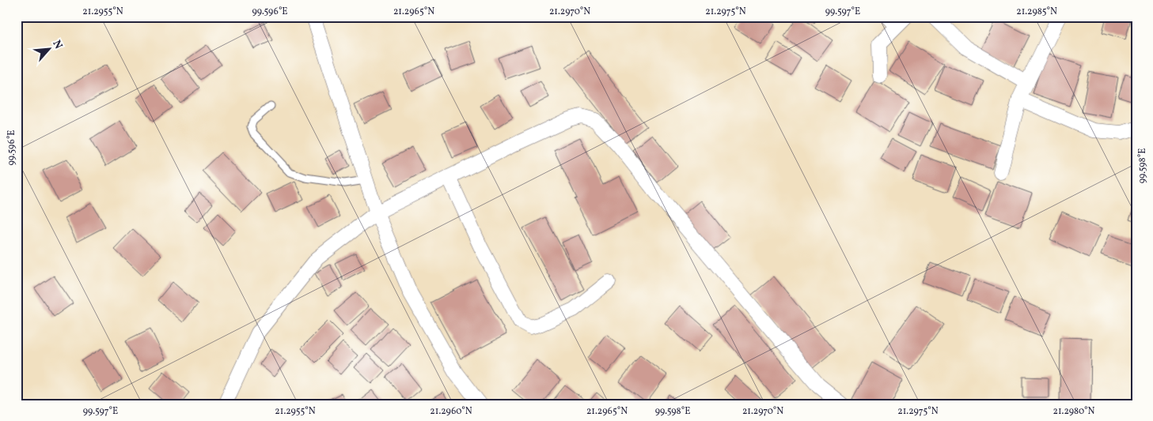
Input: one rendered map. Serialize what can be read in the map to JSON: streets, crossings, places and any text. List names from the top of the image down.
{
  "north": "top right",
  "coordinates": [
    "21.2955°N",
    "99.596°E",
    "21.2965°N",
    "21.2970°N",
    "21.2975°N",
    "99.597°E",
    "21.2985°N",
    "99.598°E",
    "21.2960°N",
    "21.2980°N"
  ]
}
